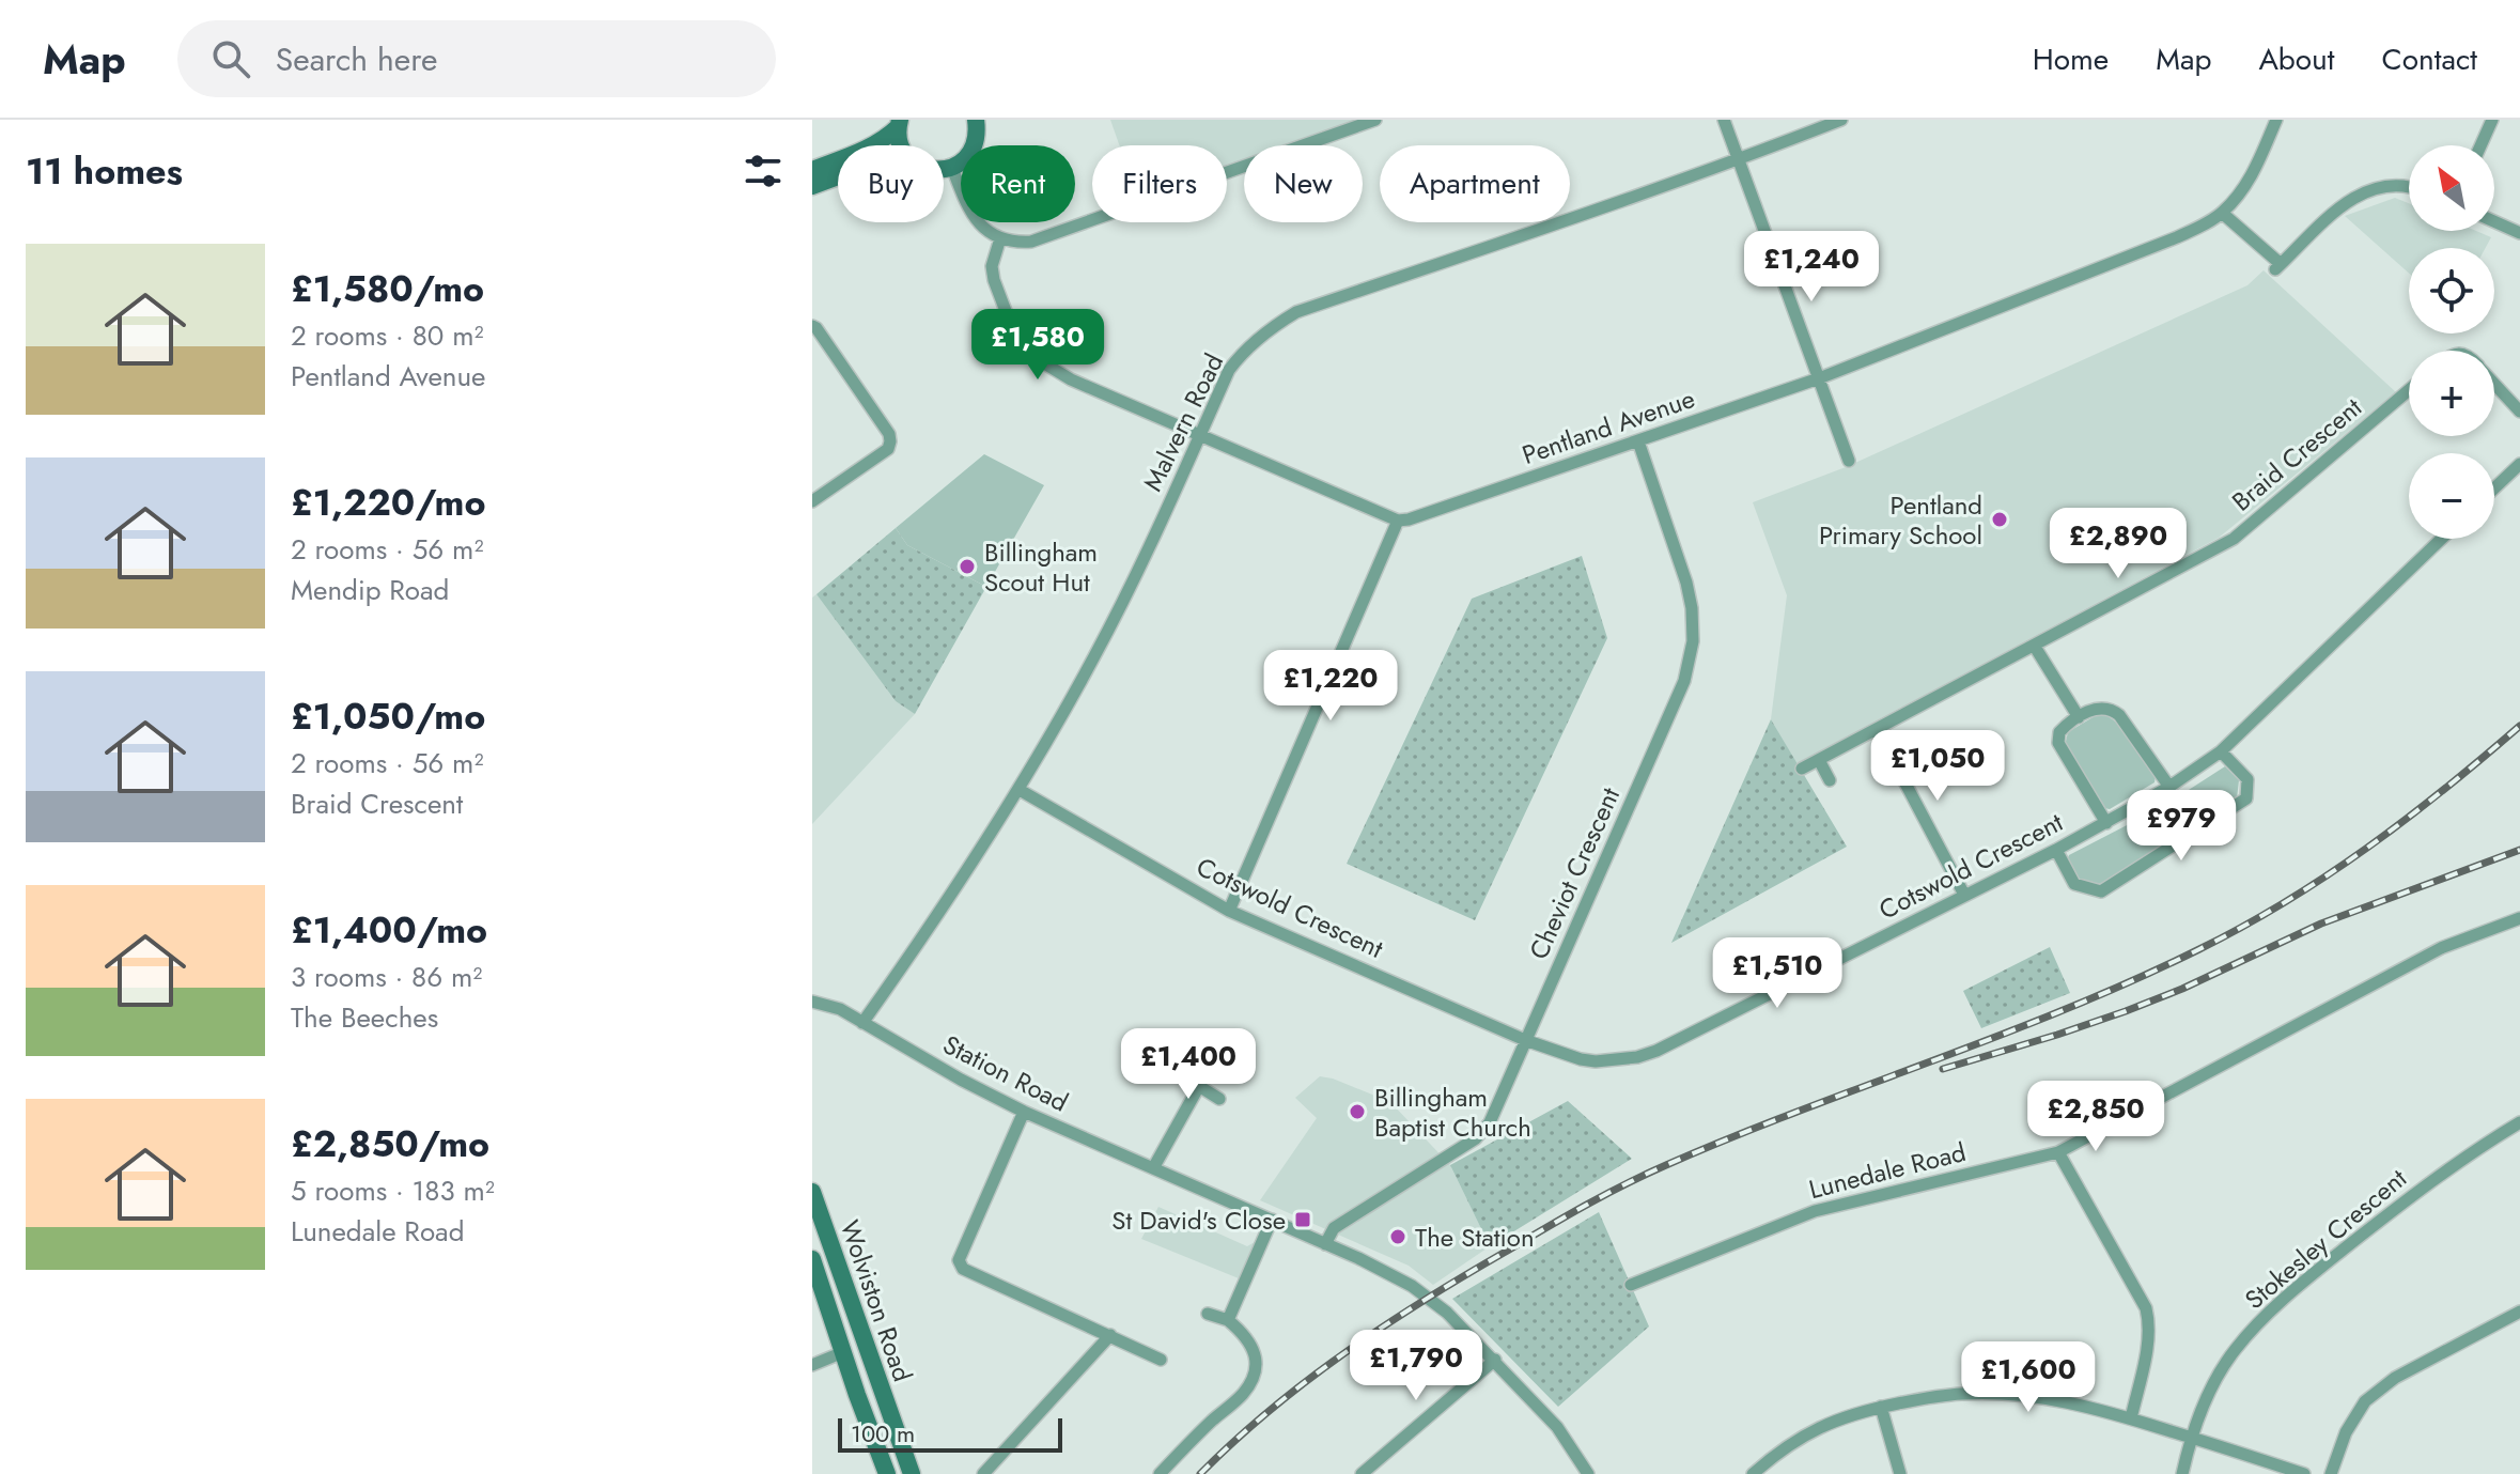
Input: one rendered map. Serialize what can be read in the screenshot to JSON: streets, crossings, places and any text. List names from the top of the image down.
{
  "streets": {
    "street": [
      "Malvern Road",
      "Pentland Avenue",
      "Braid Crescent",
      "Cotswold Crescent",
      "Cheviot Crescent",
      "Station Road",
      "Lunedale Road",
      "Stokesley Crescent",
      "Wolviston Road"
    ]
  },
  "crossings": [
    ["Malvern Road", "Cotswold Crescent"],
    ["Malvern Road", "Station Road"],
    ["Pentland Avenue", "Cheviot Crescent"],
    ["Cotswold Crescent", "Cheviot Crescent"],
    ["Cheviot Crescent", "Station Road"]
  ],
  "places": {
    "other": [
      "Pentland Primary School",
      "Billingham Scout Hut",
      "Billingham Baptist Church",
      "The Station"
    ],
    "transit": ["St David's Close"]
  },
  "scale_bar": "100 m",
  "north": "top left",
  "page": {
    "header": "Map",
    "search": "Search here",
    "nav": [
      "Home",
      "Map",
      "About",
      "Contact"
    ],
    "heading": "11 homes",
    "map_buttons": ["+", "−"],
    "chip": [
      "Buy",
      "Rent",
      "Filters",
      "New",
      "Apartment"
    ],
    "list": [
      {
        "name": "£1,580/mo",
        "note": "2 rooms · 80 m² · Pentland Avenue"
      },
      {
        "name": "£1,220/mo",
        "note": "2 rooms · 56 m² · Mendip Road"
      },
      {
        "name": "£1,050/mo",
        "note": "2 rooms · 56 m² · Braid Crescent"
      },
      {
        "name": "£1,400/mo",
        "note": "3 rooms · 86 m² · The Beeches"
      },
      {
        "name": "£2,850/mo",
        "note": "5 rooms · 183 m² · Lunedale Road"
      }
    ],
    "price": [
      "£1,240",
      "£1,580",
      "£2,890",
      "£1,220",
      "£1,050",
      "£979",
      "£1,510",
      "£1,400",
      "£2,850",
      "£1,790",
      "£1,600"
    ],
    "scale": "100 m"
  }
}
